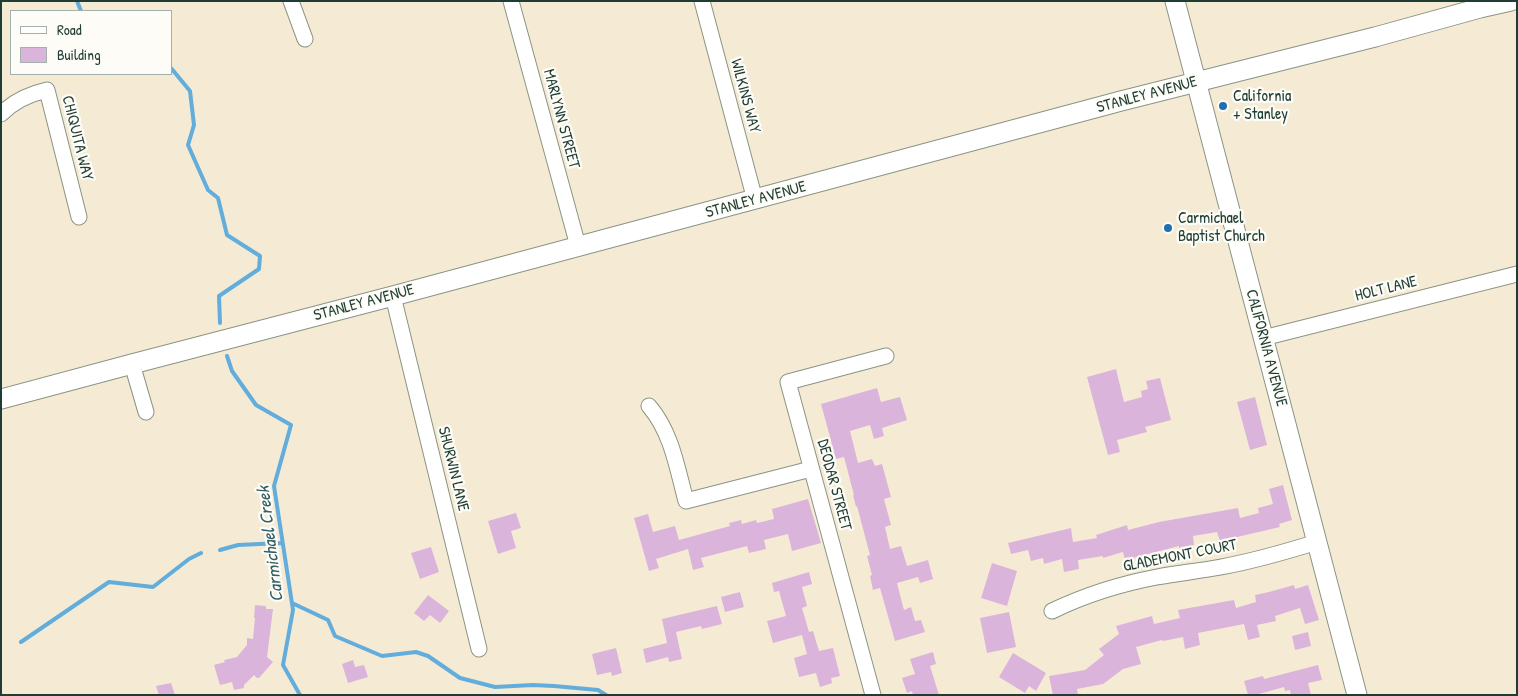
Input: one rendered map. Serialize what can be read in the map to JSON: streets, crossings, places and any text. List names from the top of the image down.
{
  "streets": {
    "street": [
      "STANLEY AVENUE",
      "WILKINS WAY",
      "MARLYNN STREET",
      "CHIQUITA WAY",
      "HOLT LANE",
      "CALIFORNIA AVENUE",
      "SHURWIN LANE",
      "DEODAR STREET",
      "GLADEMONT COURT"
    ]
  },
  "crossings": [
    ["STANLEY AVENUE", "WILKINS WAY"],
    ["STANLEY AVENUE", "MARLYNN STREET"],
    ["STANLEY AVENUE", "CALIFORNIA AVENUE"],
    ["STANLEY AVENUE", "SHURWIN LANE"],
    ["HOLT LANE", "CALIFORNIA AVENUE"],
    ["CALIFORNIA AVENUE", "GLADEMONT COURT"]
  ],
  "water": ["Carmichael Creek"],
  "places": ["California + Stanley", "Carmichael Baptist Church"],
  "legend": ["Road", "Building"]
}
